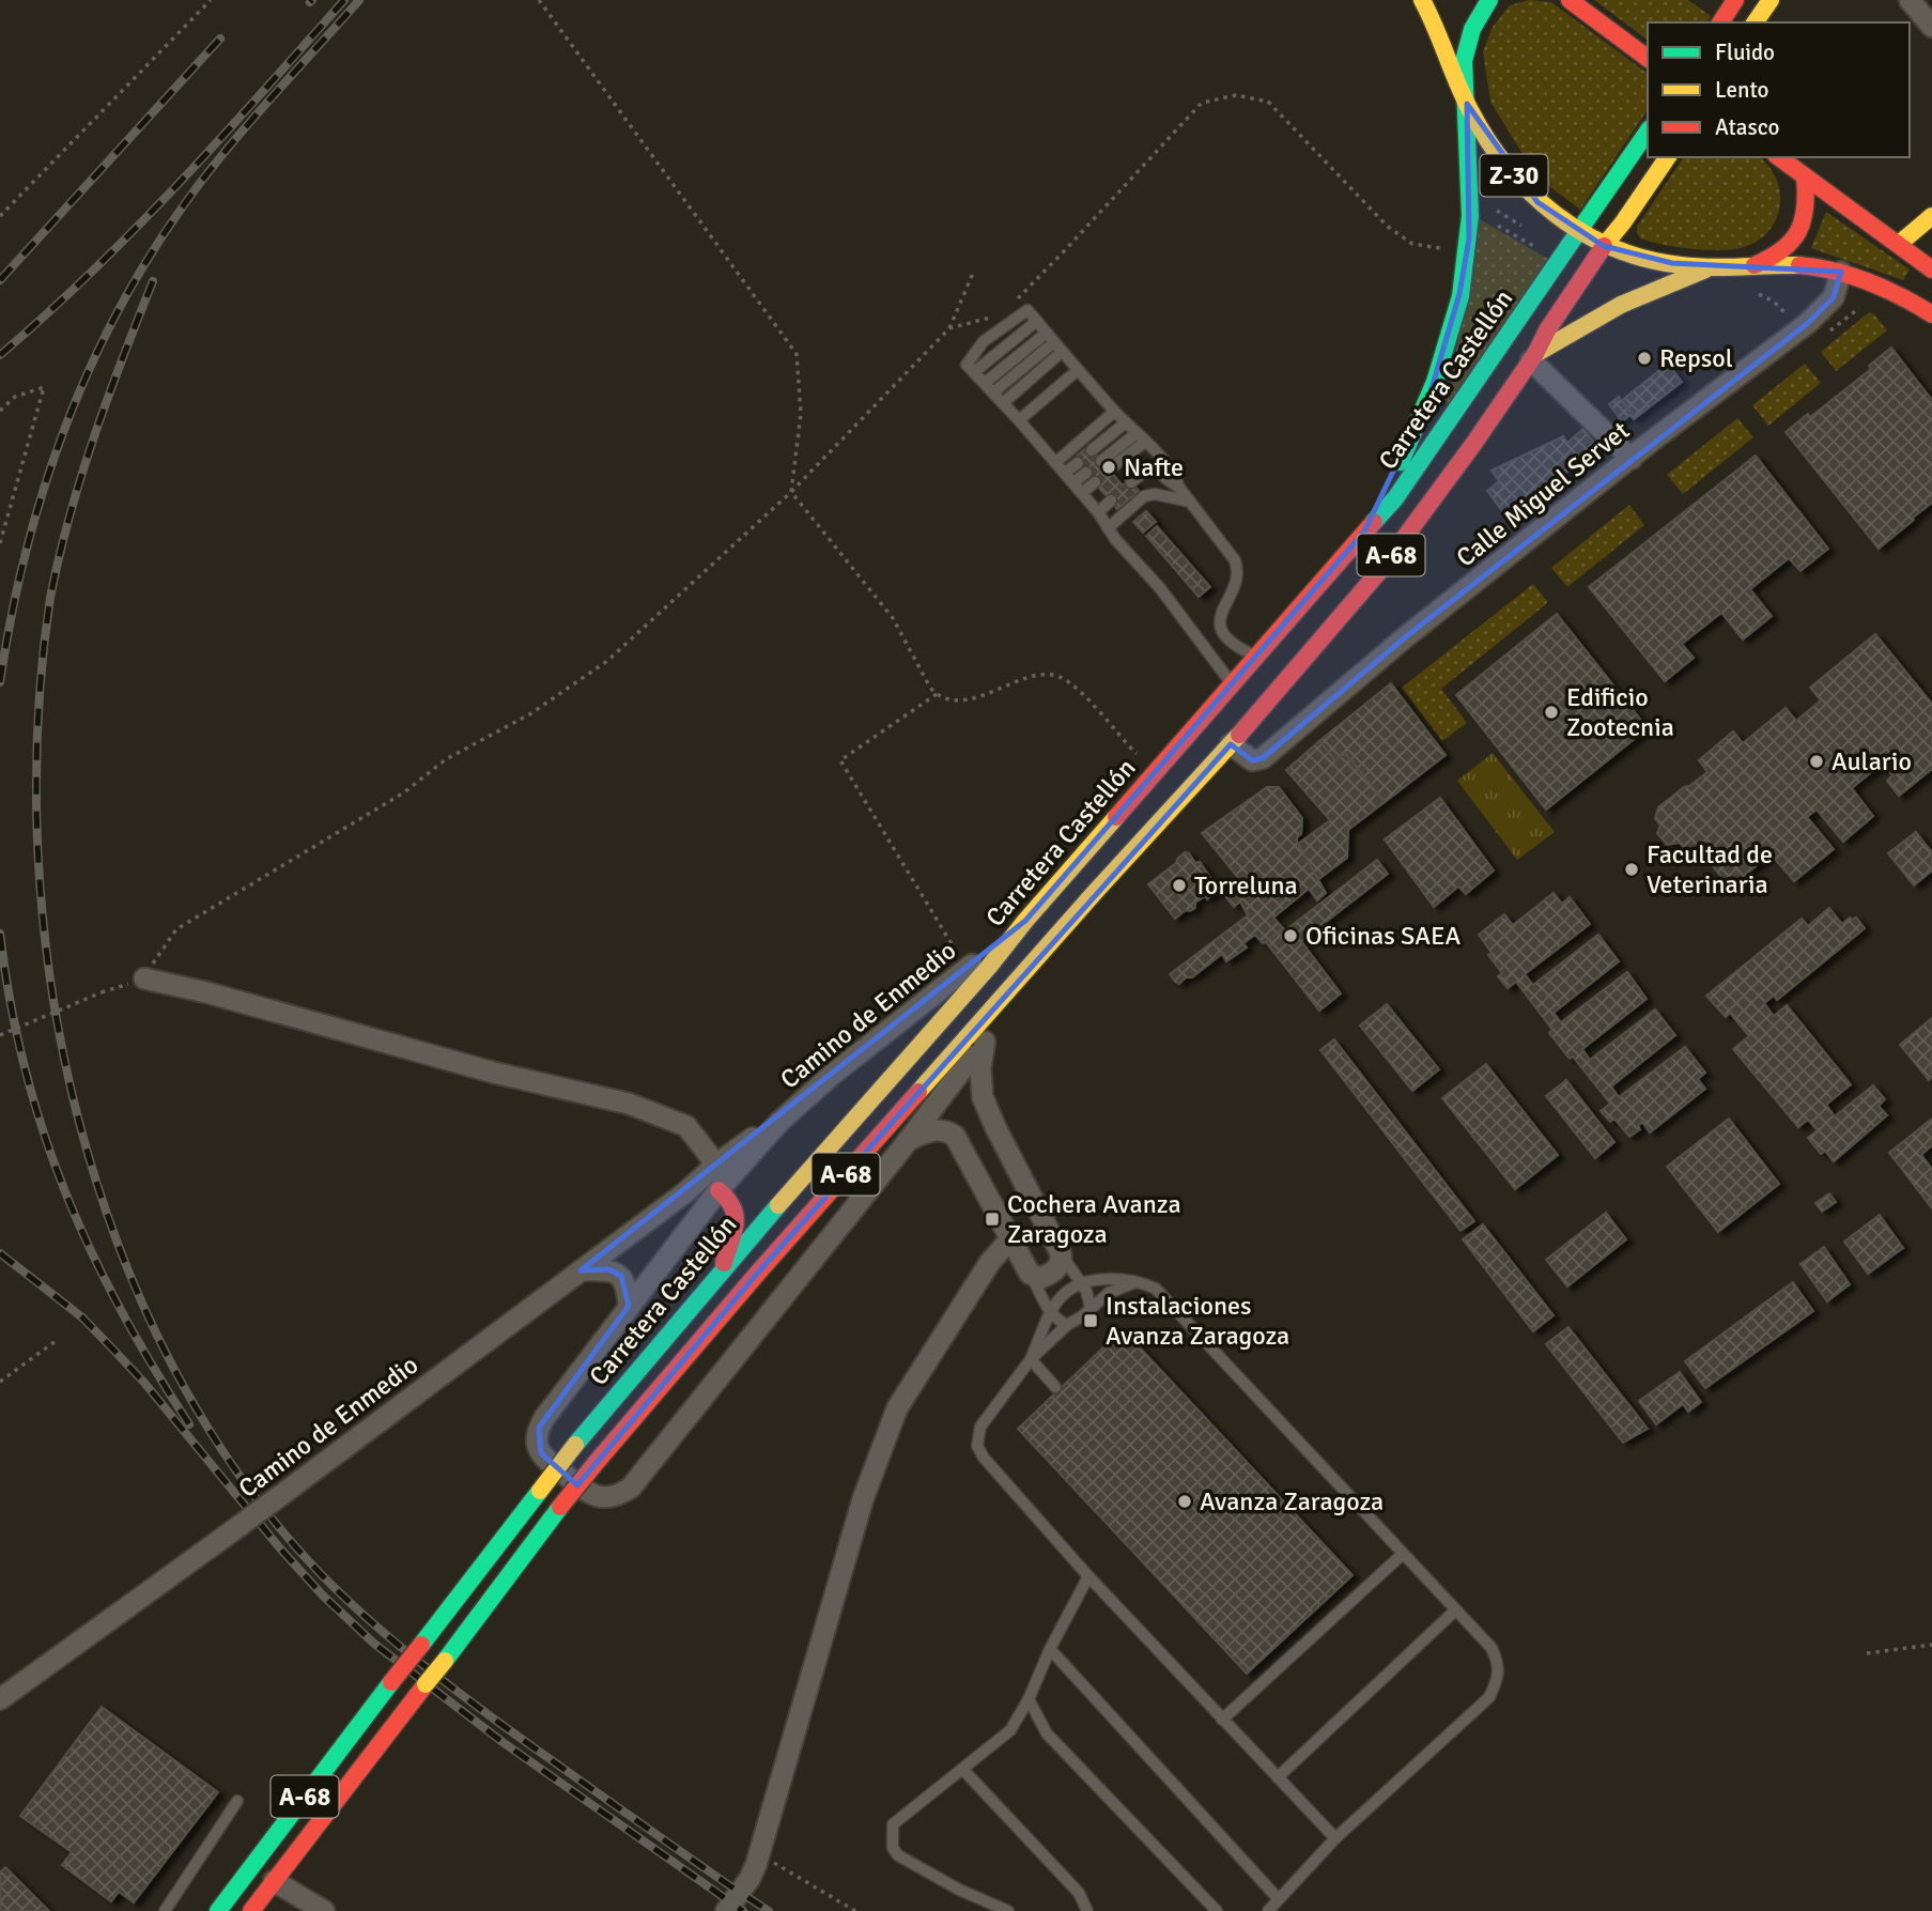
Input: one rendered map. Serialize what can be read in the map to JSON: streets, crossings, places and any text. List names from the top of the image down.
{
  "streets": {
    "main road": ["Z-30", "Carretera Castellón", "A-68"],
    "street": ["Calle Miguel Servet", "Camino de Enmedio"]
  },
  "crossings": [
    ["Z-30", "Carretera Castellón"],
    ["Z-30", "Calle Miguel Servet"],
    ["Carretera Castellón", "Calle Miguel Servet"],
    ["Carretera Castellón", "Camino de Enmedio"]
  ],
  "places": {
    "other": [
      "Repsol",
      "Nafte",
      "Edificio Zootecnia",
      "Aulario",
      "Facultad de Veterinaria",
      "Torreluna",
      "Oficinas SAEA",
      "Avanza Zaragoza"
    ],
    "transit": ["Cochera Avanza Zaragoza", "Instalaciones Avanza Zaragoza"]
  },
  "legend": ["Fluido", "Lento", "Atasco"]
}
